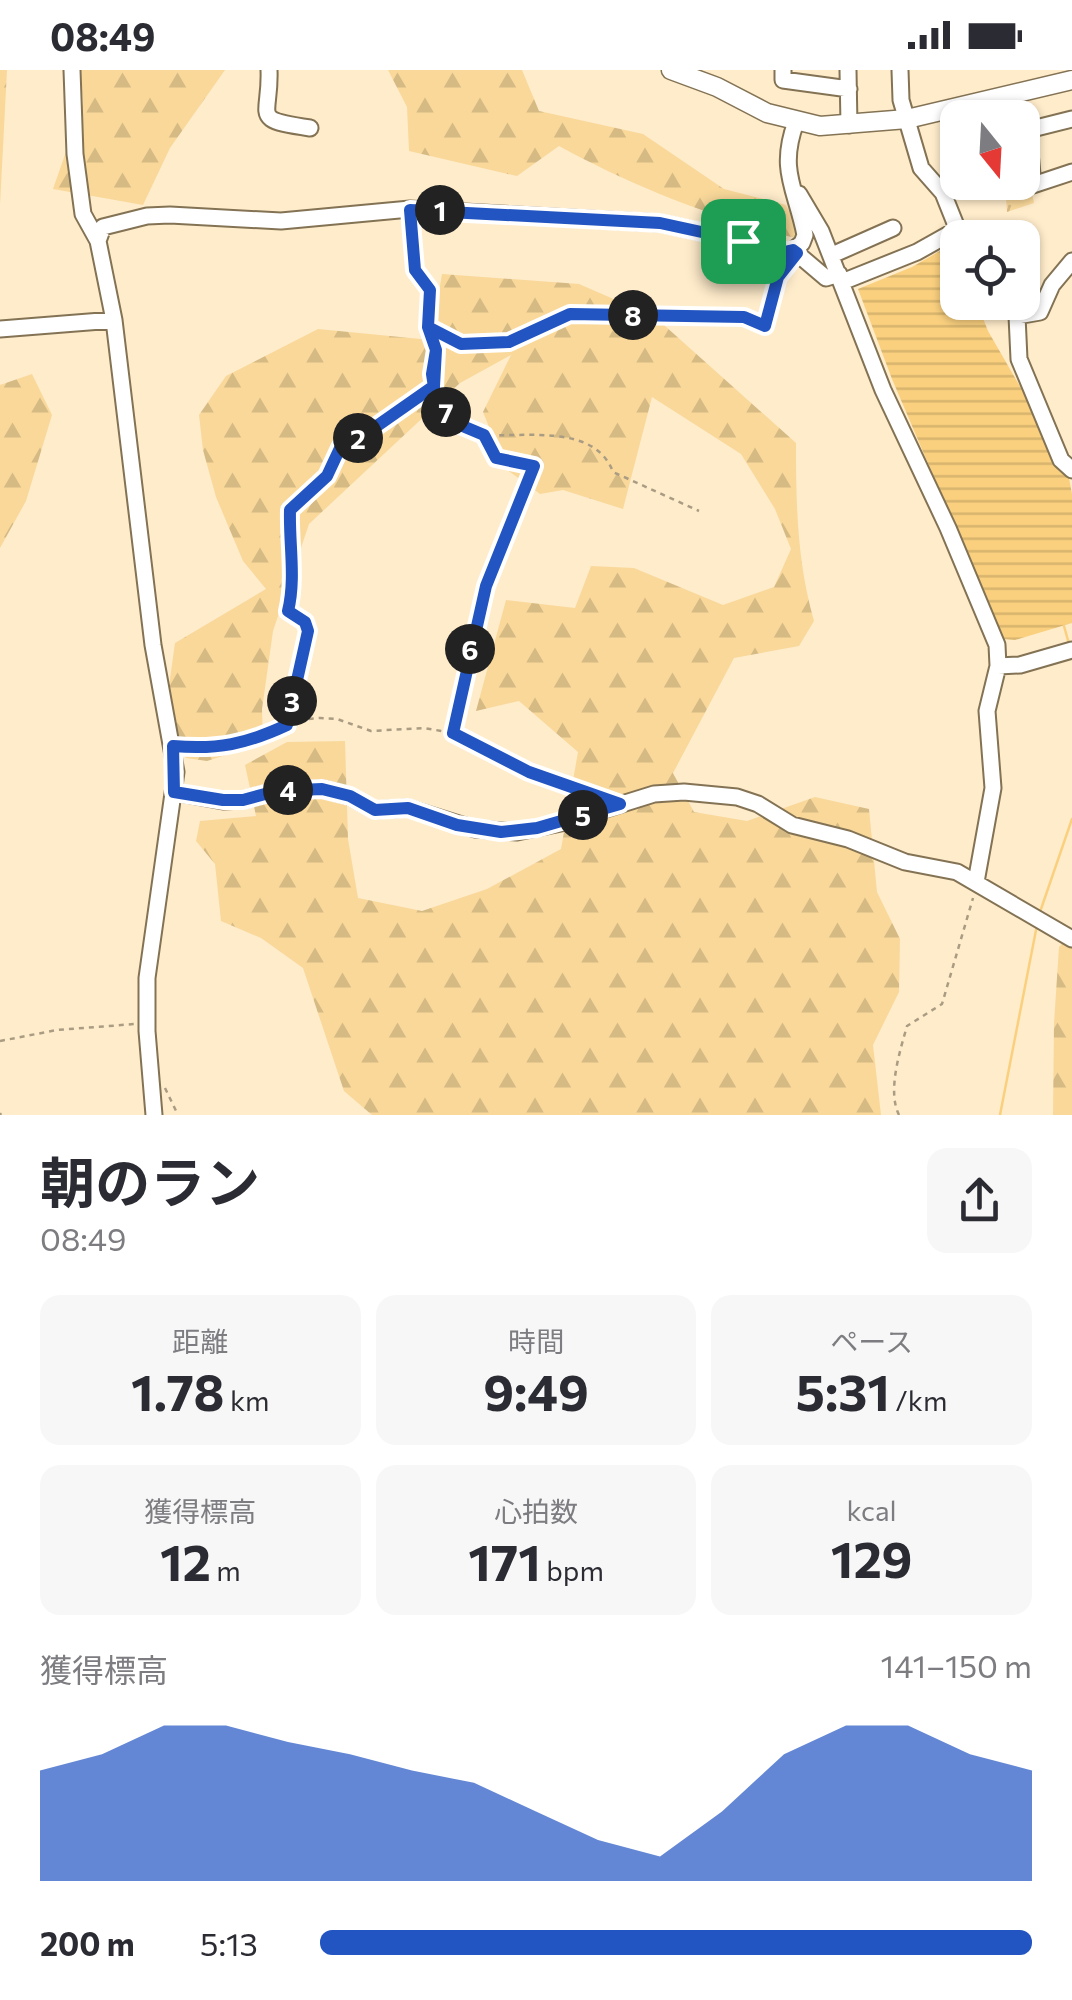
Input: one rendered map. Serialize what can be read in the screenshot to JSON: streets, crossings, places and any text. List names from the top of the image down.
{
  "north": "bottom",
  "page": {
    "status": "08:49",
    "pins": [
      "1",
      "8",
      "7",
      "2",
      "6",
      "3",
      "4",
      "5"
    ],
    "heading": ["朝のラン", "08:49"],
    "stats": [
      ["距離", "1.78 km"],
      ["時間", "9:49"],
      ["ペース", "5:31 /km"],
      ["獲得標高", "12 m"],
      ["心拍数", "171 bpm"],
      ["kcal", "129"]
    ],
    "chart": ["獲得標高", "141–150 m"],
    "list": [
      {
        "name": "200 m",
        "note": "5:13"
      }
    ]
  }
}
